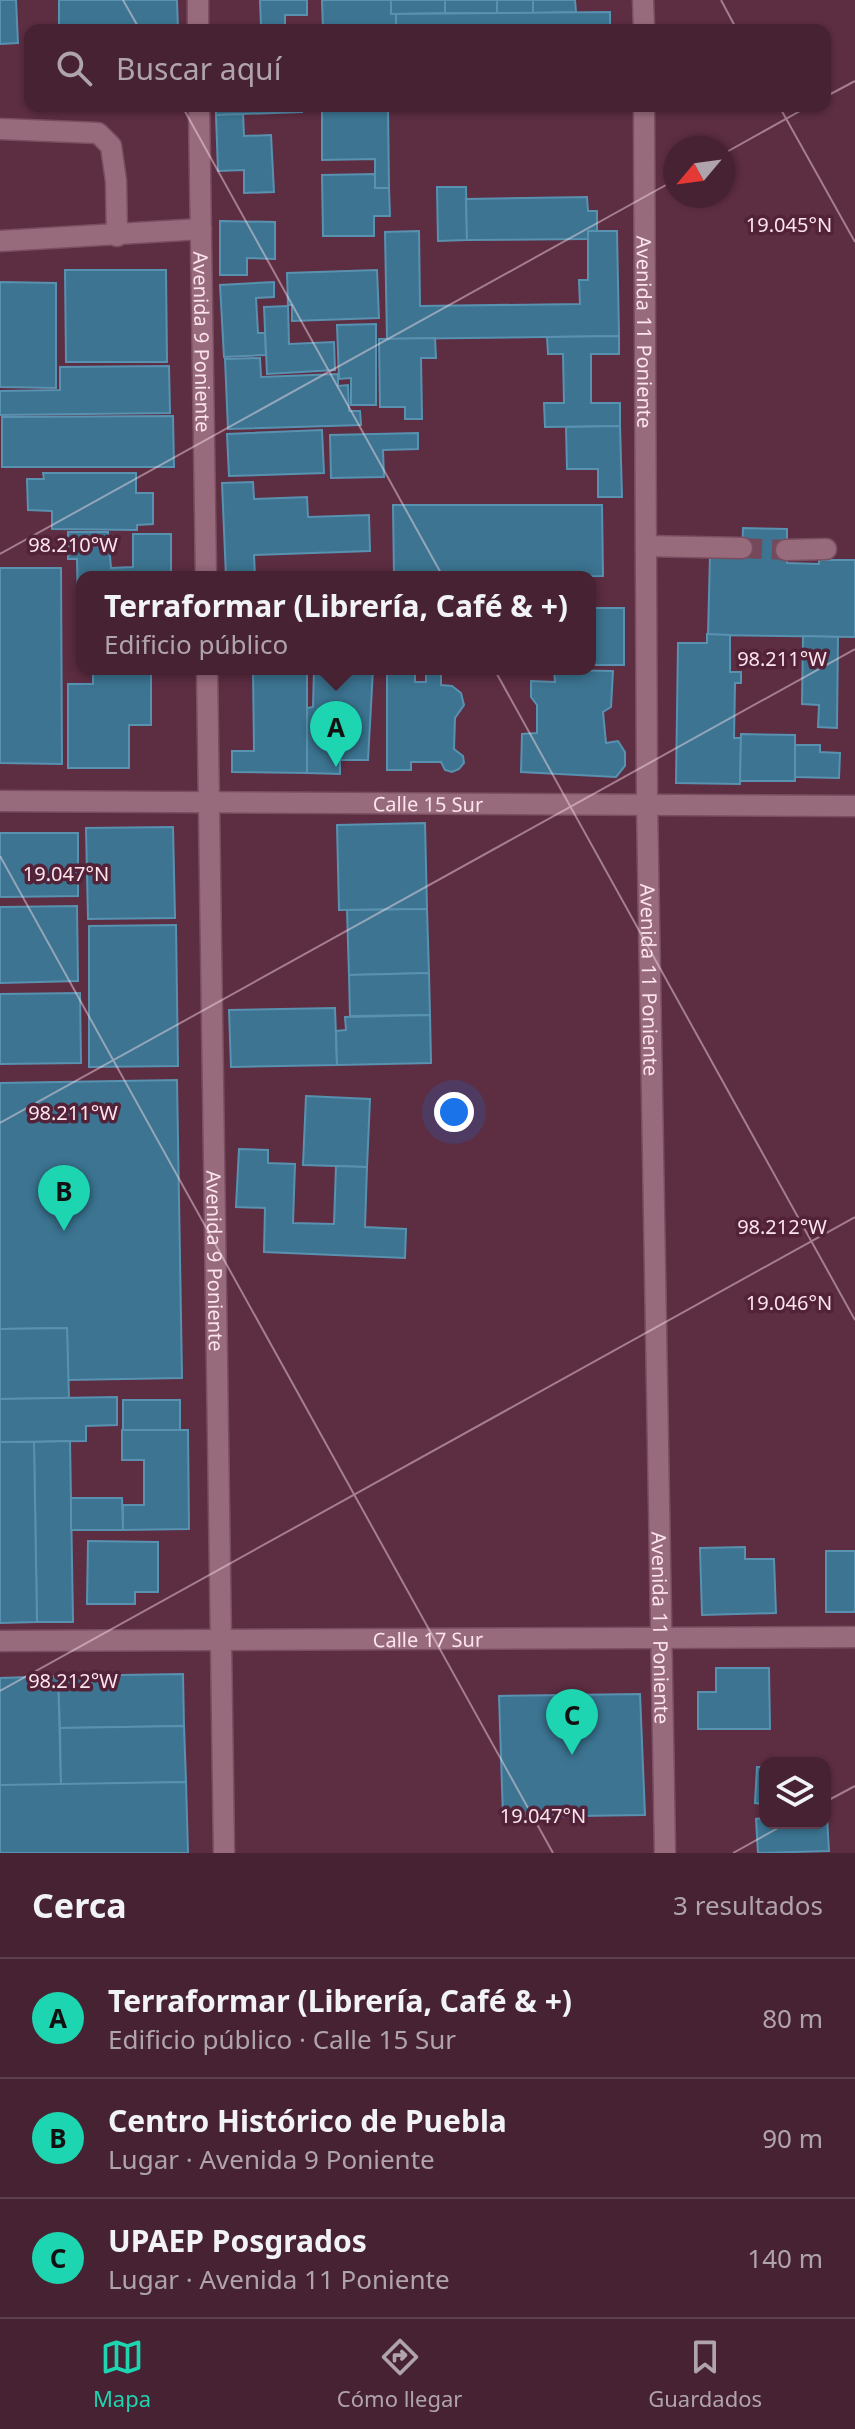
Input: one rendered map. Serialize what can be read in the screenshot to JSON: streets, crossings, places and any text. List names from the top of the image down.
{
  "streets": {
    "street": [
      "Avenida 11 Poniente",
      "Avenida 9 Poniente",
      "Calle 15 Sur",
      "Calle 17 Sur"
    ]
  },
  "crossings": [
    ["Avenida 11 Poniente", "Calle 15 Sur"],
    ["Avenida 11 Poniente", "Calle 17 Sur"],
    ["Avenida 9 Poniente", "Calle 15 Sur"],
    ["Avenida 9 Poniente", "Calle 17 Sur"]
  ],
  "north": "bottom left",
  "page": {
    "search": "Buscar aquí",
    "popup": ["Terraformar (Librería, Café & +)", "Edificio público"],
    "pins": ["A", "B", "C"],
    "heading": ["Cerca", "3 resultados"],
    "list": [
      {
        "mark": "A",
        "name": "Terraformar (Librería, Café & +)",
        "note": "Edificio público · Calle 15 Sur",
        "value": "80 m"
      },
      {
        "mark": "B",
        "name": "Centro Histórico de Puebla",
        "note": "Lugar · Avenida 9 Poniente",
        "value": "90 m"
      },
      {
        "mark": "C",
        "name": "UPAEP Posgrados",
        "note": "Lugar · Avenida 11 Poniente",
        "value": "140 m"
      }
    ],
    "nav": ["Mapa", "Cómo llegar", "Guardados"]
  },
  "coordinates": [
    "19.045°N",
    "98.210°W",
    "98.211°W",
    "19.047°N",
    "98.212°W",
    "19.046°N"
  ]
}
